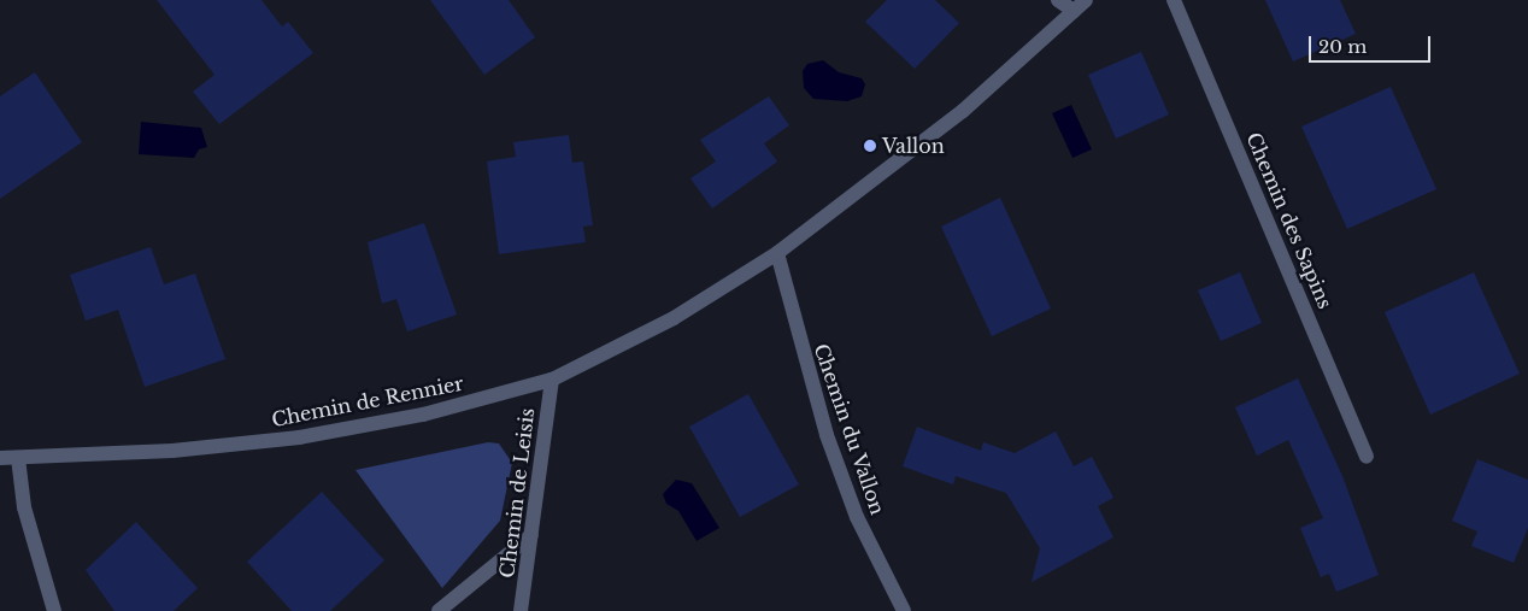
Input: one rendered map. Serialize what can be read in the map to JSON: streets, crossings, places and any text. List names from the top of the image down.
{
  "streets": {
    "street": [
      "Chemin des Sapins",
      "Chemin de Rennier",
      "Chemin du Vallon",
      "Chemin de Leisis"
    ]
  },
  "crossings": [
    ["Chemin de Rennier", "Chemin du Vallon"],
    ["Chemin de Rennier", "Chemin de Leisis"]
  ],
  "places": ["Vallon"],
  "scale_bar": "20 m"
}
